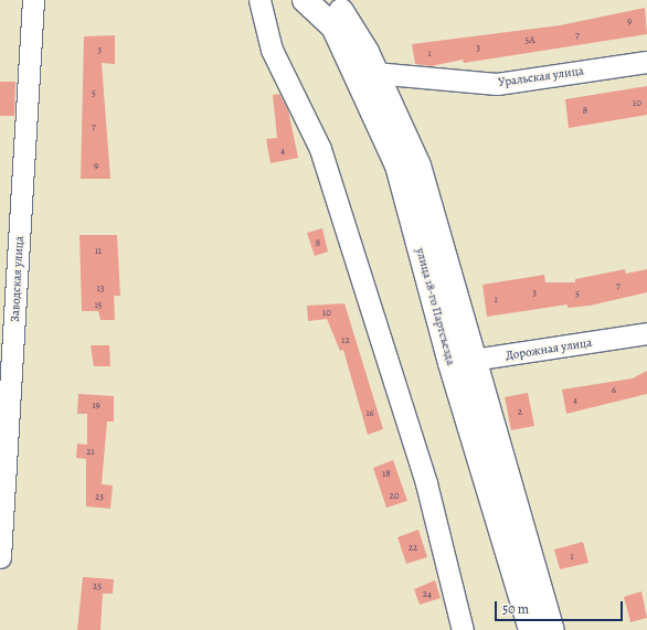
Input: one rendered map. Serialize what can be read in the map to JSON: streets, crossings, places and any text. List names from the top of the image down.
{
  "streets": {
    "main road": ["улица 18-го Партсъезда"],
    "street": ["Уральская улица", "Заводская улица", "Дорожная улица"]
  },
  "crossings": [
    ["Уральская улица", "улица 18-го Партсъезда"],
    ["улица 18-го Партсъезда", "Дорожная улица"]
  ],
  "house_numbers": [
    "9",
    "7",
    "5А",
    "3",
    "3",
    "1",
    "5",
    "10",
    "8",
    "7",
    "4",
    "9",
    "8",
    "11",
    "7",
    "13",
    "3",
    "5",
    "1",
    "15",
    "10",
    "12",
    "6",
    "4",
    "19",
    "2",
    "16",
    "21",
    "18",
    "20",
    "23",
    "22",
    "1",
    "25",
    "24"
  ],
  "scale_bar": "50 m"
}
